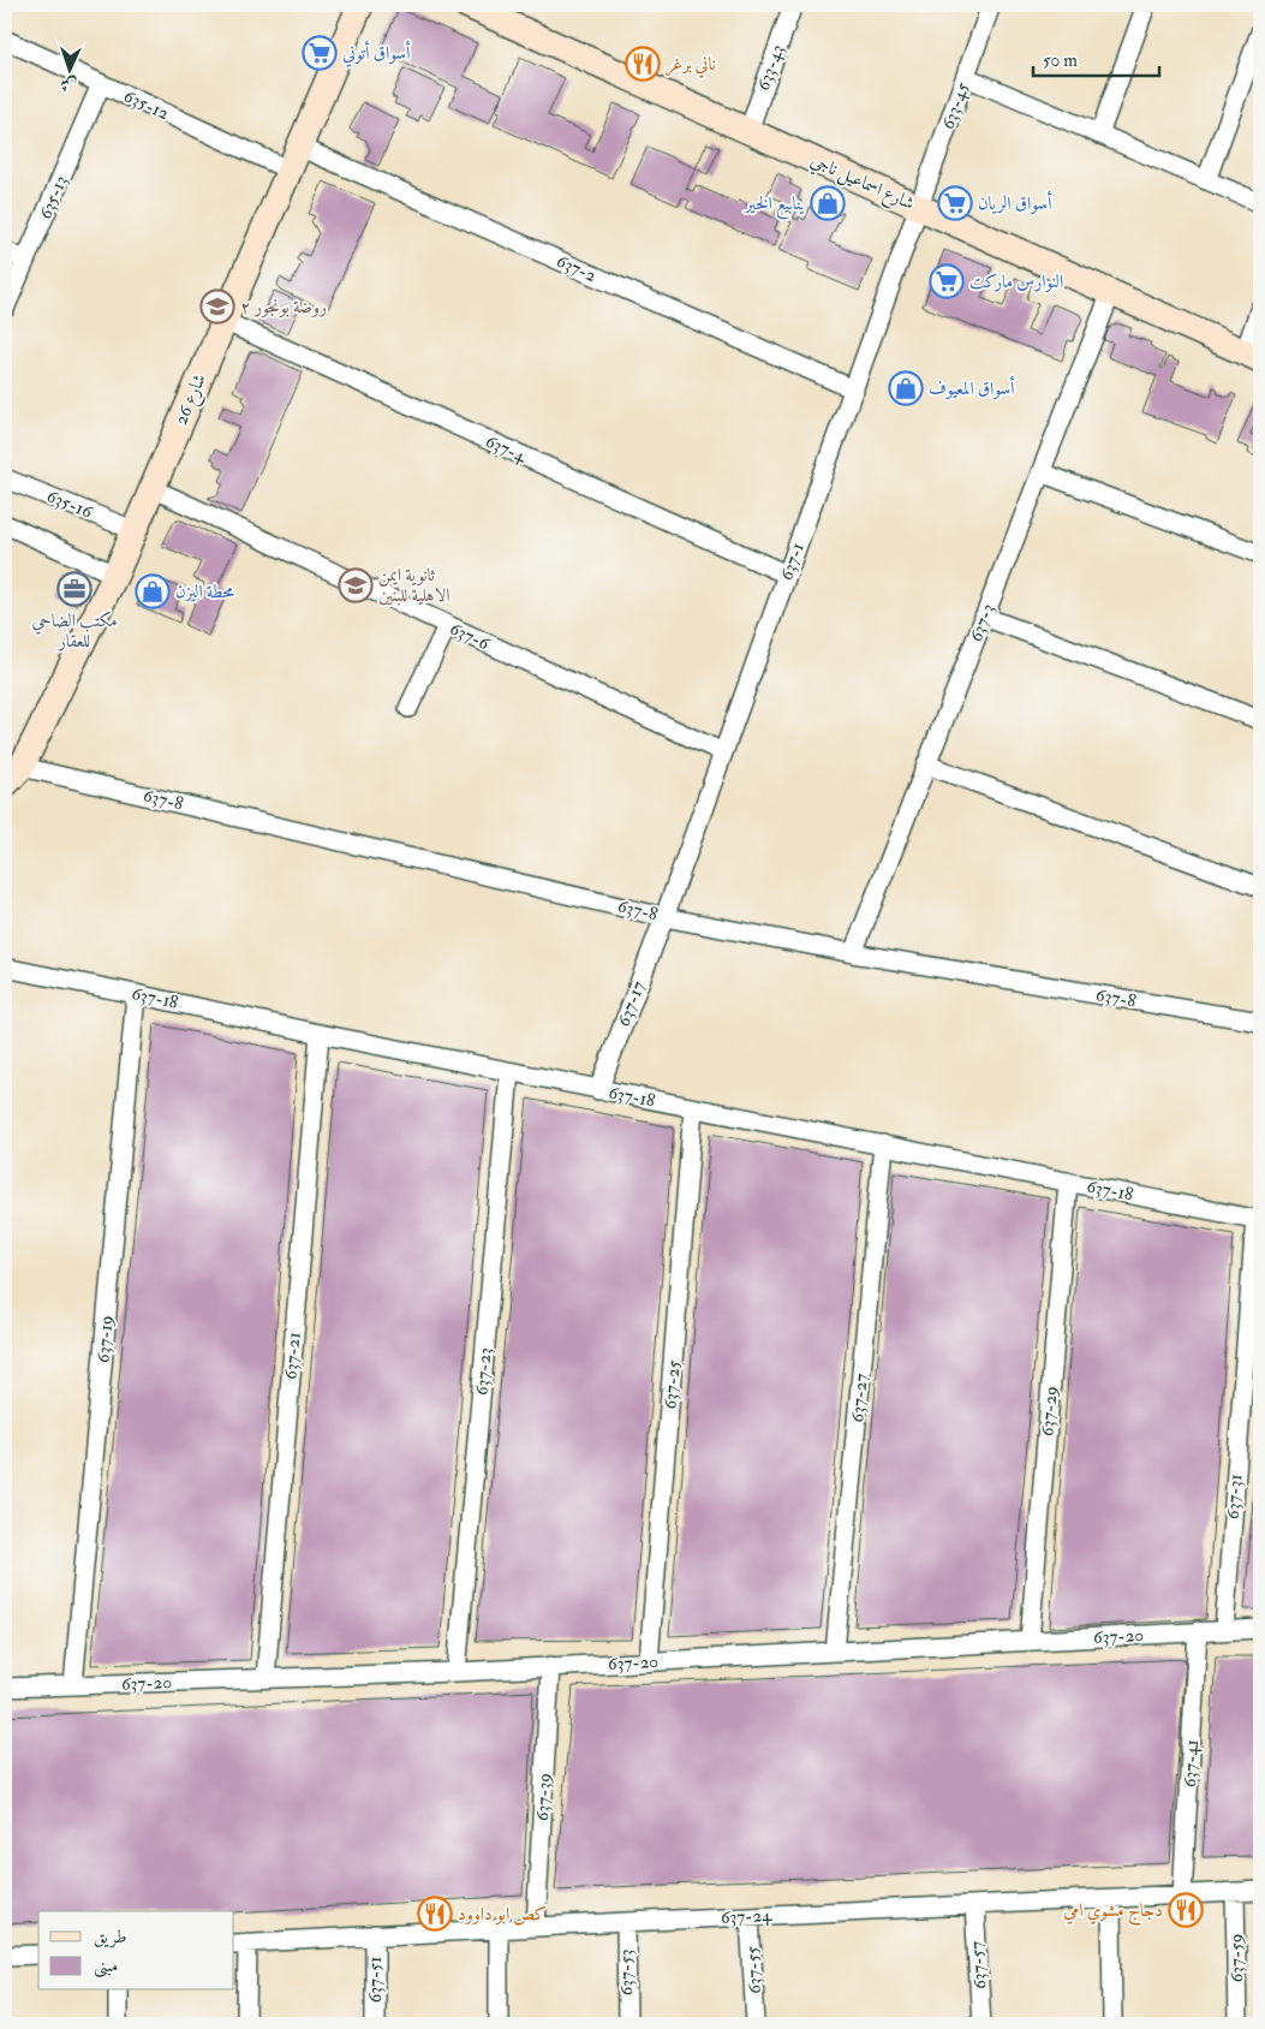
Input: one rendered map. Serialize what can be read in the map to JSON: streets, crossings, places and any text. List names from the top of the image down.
{
  "streets": {
    "street": [
      "633-43",
      "635-12",
      "633-45",
      "شارع اسماعيل ناجي",
      "635-13",
      "637-2",
      "شارع 26",
      "637-4",
      "635-16",
      "637-1",
      "637-3",
      "637-6",
      "637-8",
      "637-18",
      "637-17",
      "637-19",
      "637-21",
      "637-23",
      "637-25",
      "637-27",
      "637-29",
      "637-31",
      "637-20",
      "637-41",
      "637-39",
      "637-24",
      "637-59",
      "637-57",
      "637-55",
      "637-53",
      "637-51"
    ]
  },
  "crossings": [
    ["633-43", "شارع اسماعيل ناجي"],
    ["635-12", "635-13"],
    ["635-12", "شارع 26"],
    ["633-45", "شارع اسماعيل ناجي"],
    ["633-45", "637-1"],
    ["شارع اسماعيل ناجي", "637-1"],
    ["شارع اسماعيل ناجي", "637-3"],
    ["637-2", "شارع 26"],
    ["637-2", "637-1"],
    ["شارع 26", "637-4"],
    ["شارع 26", "635-16"],
    ["شارع 26", "637-6"],
    ["شارع 26", "637-8"],
    ["637-4", "637-1"],
    ["637-1", "637-6"],
    ["637-1", "637-8"],
    ["637-1", "637-17"],
    ["637-3", "637-8"],
    ["637-8", "637-17"],
    ["637-18", "637-17"],
    ["637-18", "637-19"],
    ["637-18", "637-21"],
    ["637-18", "637-23"],
    ["637-18", "637-25"],
    ["637-18", "637-27"],
    ["637-18", "637-29"],
    ["637-18", "637-31"],
    ["637-19", "637-20"],
    ["637-21", "637-20"],
    ["637-23", "637-20"],
    ["637-25", "637-20"],
    ["637-27", "637-20"],
    ["637-29", "637-20"],
    ["637-31", "637-20"],
    ["637-20", "637-41"],
    ["637-20", "637-39"],
    ["637-41", "637-24"],
    ["637-39", "637-24"],
    ["637-24", "637-59"],
    ["637-24", "637-57"],
    ["637-24", "637-55"],
    ["637-24", "637-53"],
    ["637-24", "637-51"]
  ],
  "places": {
    "supermarket": ["أسواق أتوني", "أسواق الريان", "النوارس ماركت"],
    "restaurant": ["ناني برغر", "دجاج مشوي امي", "كص ابو داوود"],
    "shop": ["ينابيع الخير", "أسواق المعيوف", "محطة اليزن"],
    "school or university": ["روضة بونجور ٢", "ثانوية ايمن الاهلية للبنين"],
    "office": ["مكتب الضاحي للعقار"]
  },
  "legend": ["طريق", "مبنى"],
  "scale_bar": "50 m",
  "north": "bottom"
}
